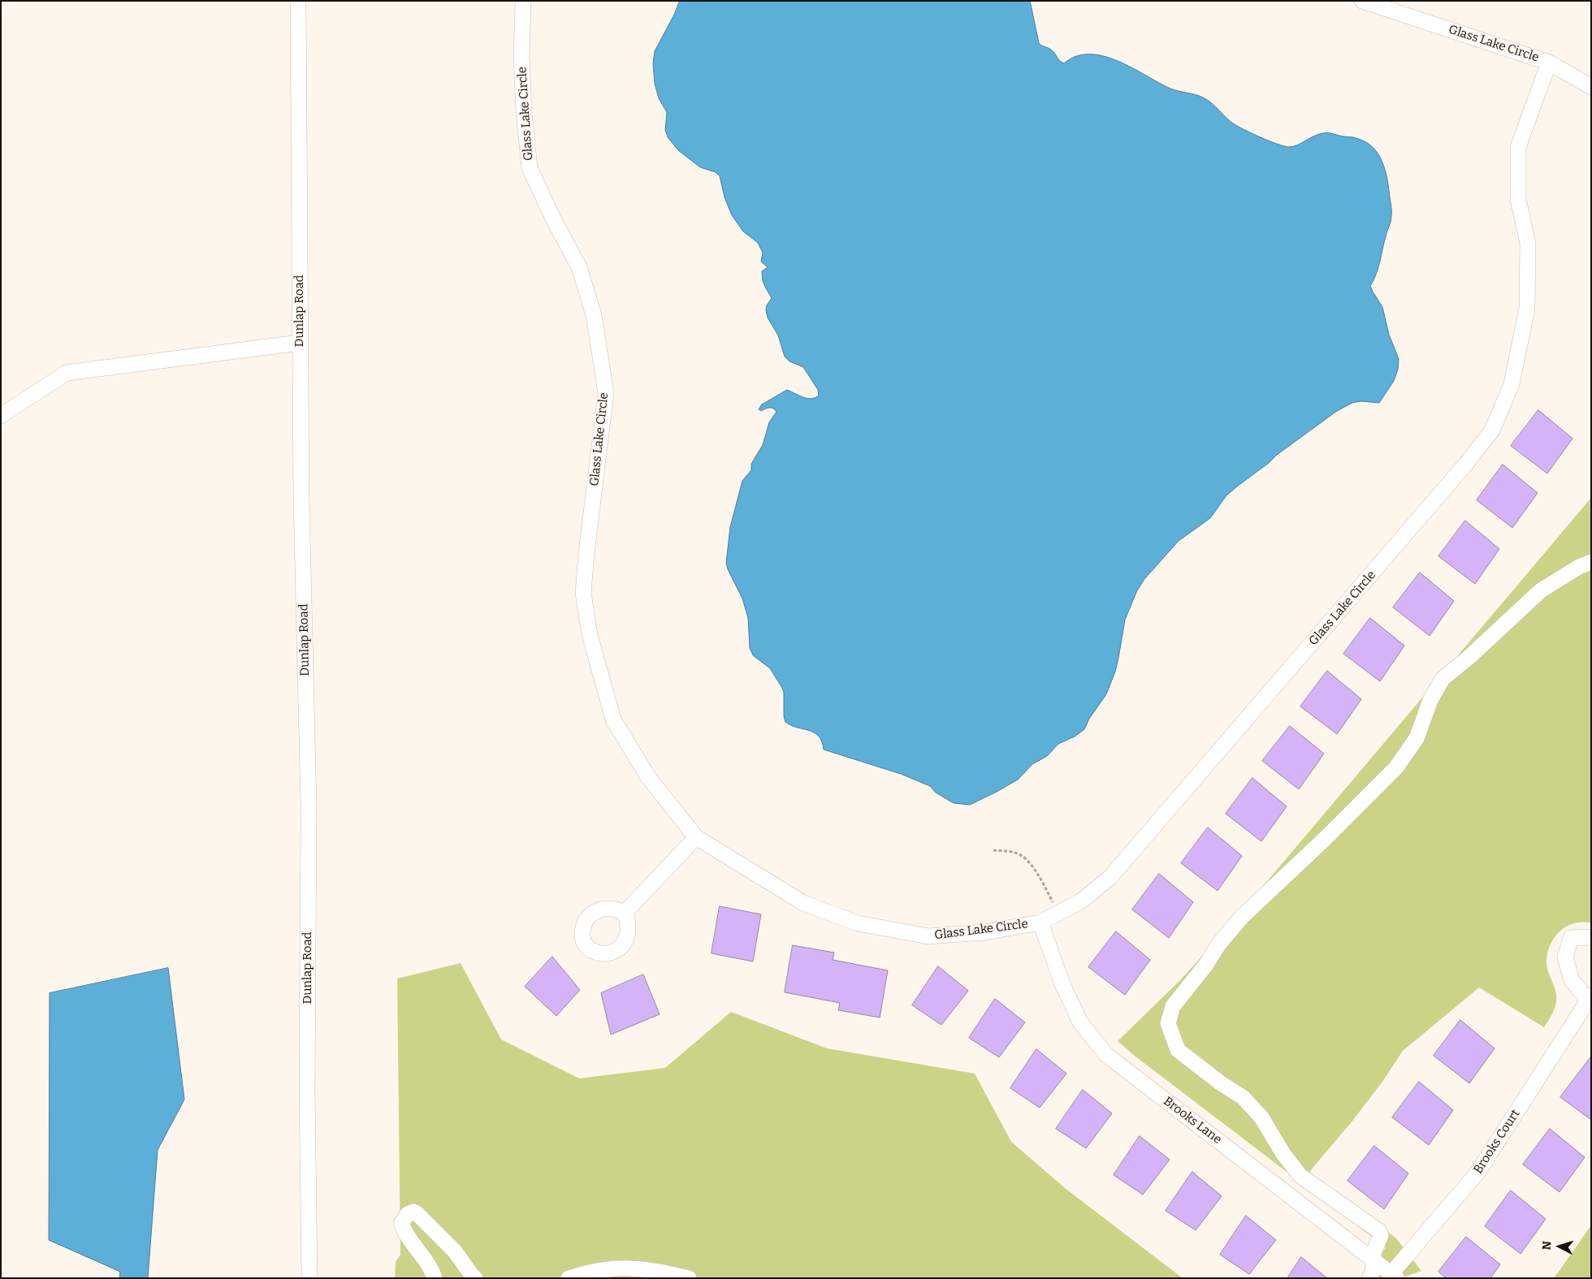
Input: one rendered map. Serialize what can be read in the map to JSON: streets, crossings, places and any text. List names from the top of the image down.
{
  "streets": {
    "street": [
      "Glass Lake Circle",
      "Dunlap Road",
      "Brooks Lane",
      "Brooks Court"
    ]
  },
  "crossings": [
    ["Glass Lake Circle", "Brooks Lane"],
    ["Brooks Lane", "Brooks Court"]
  ],
  "north": "left"
}
